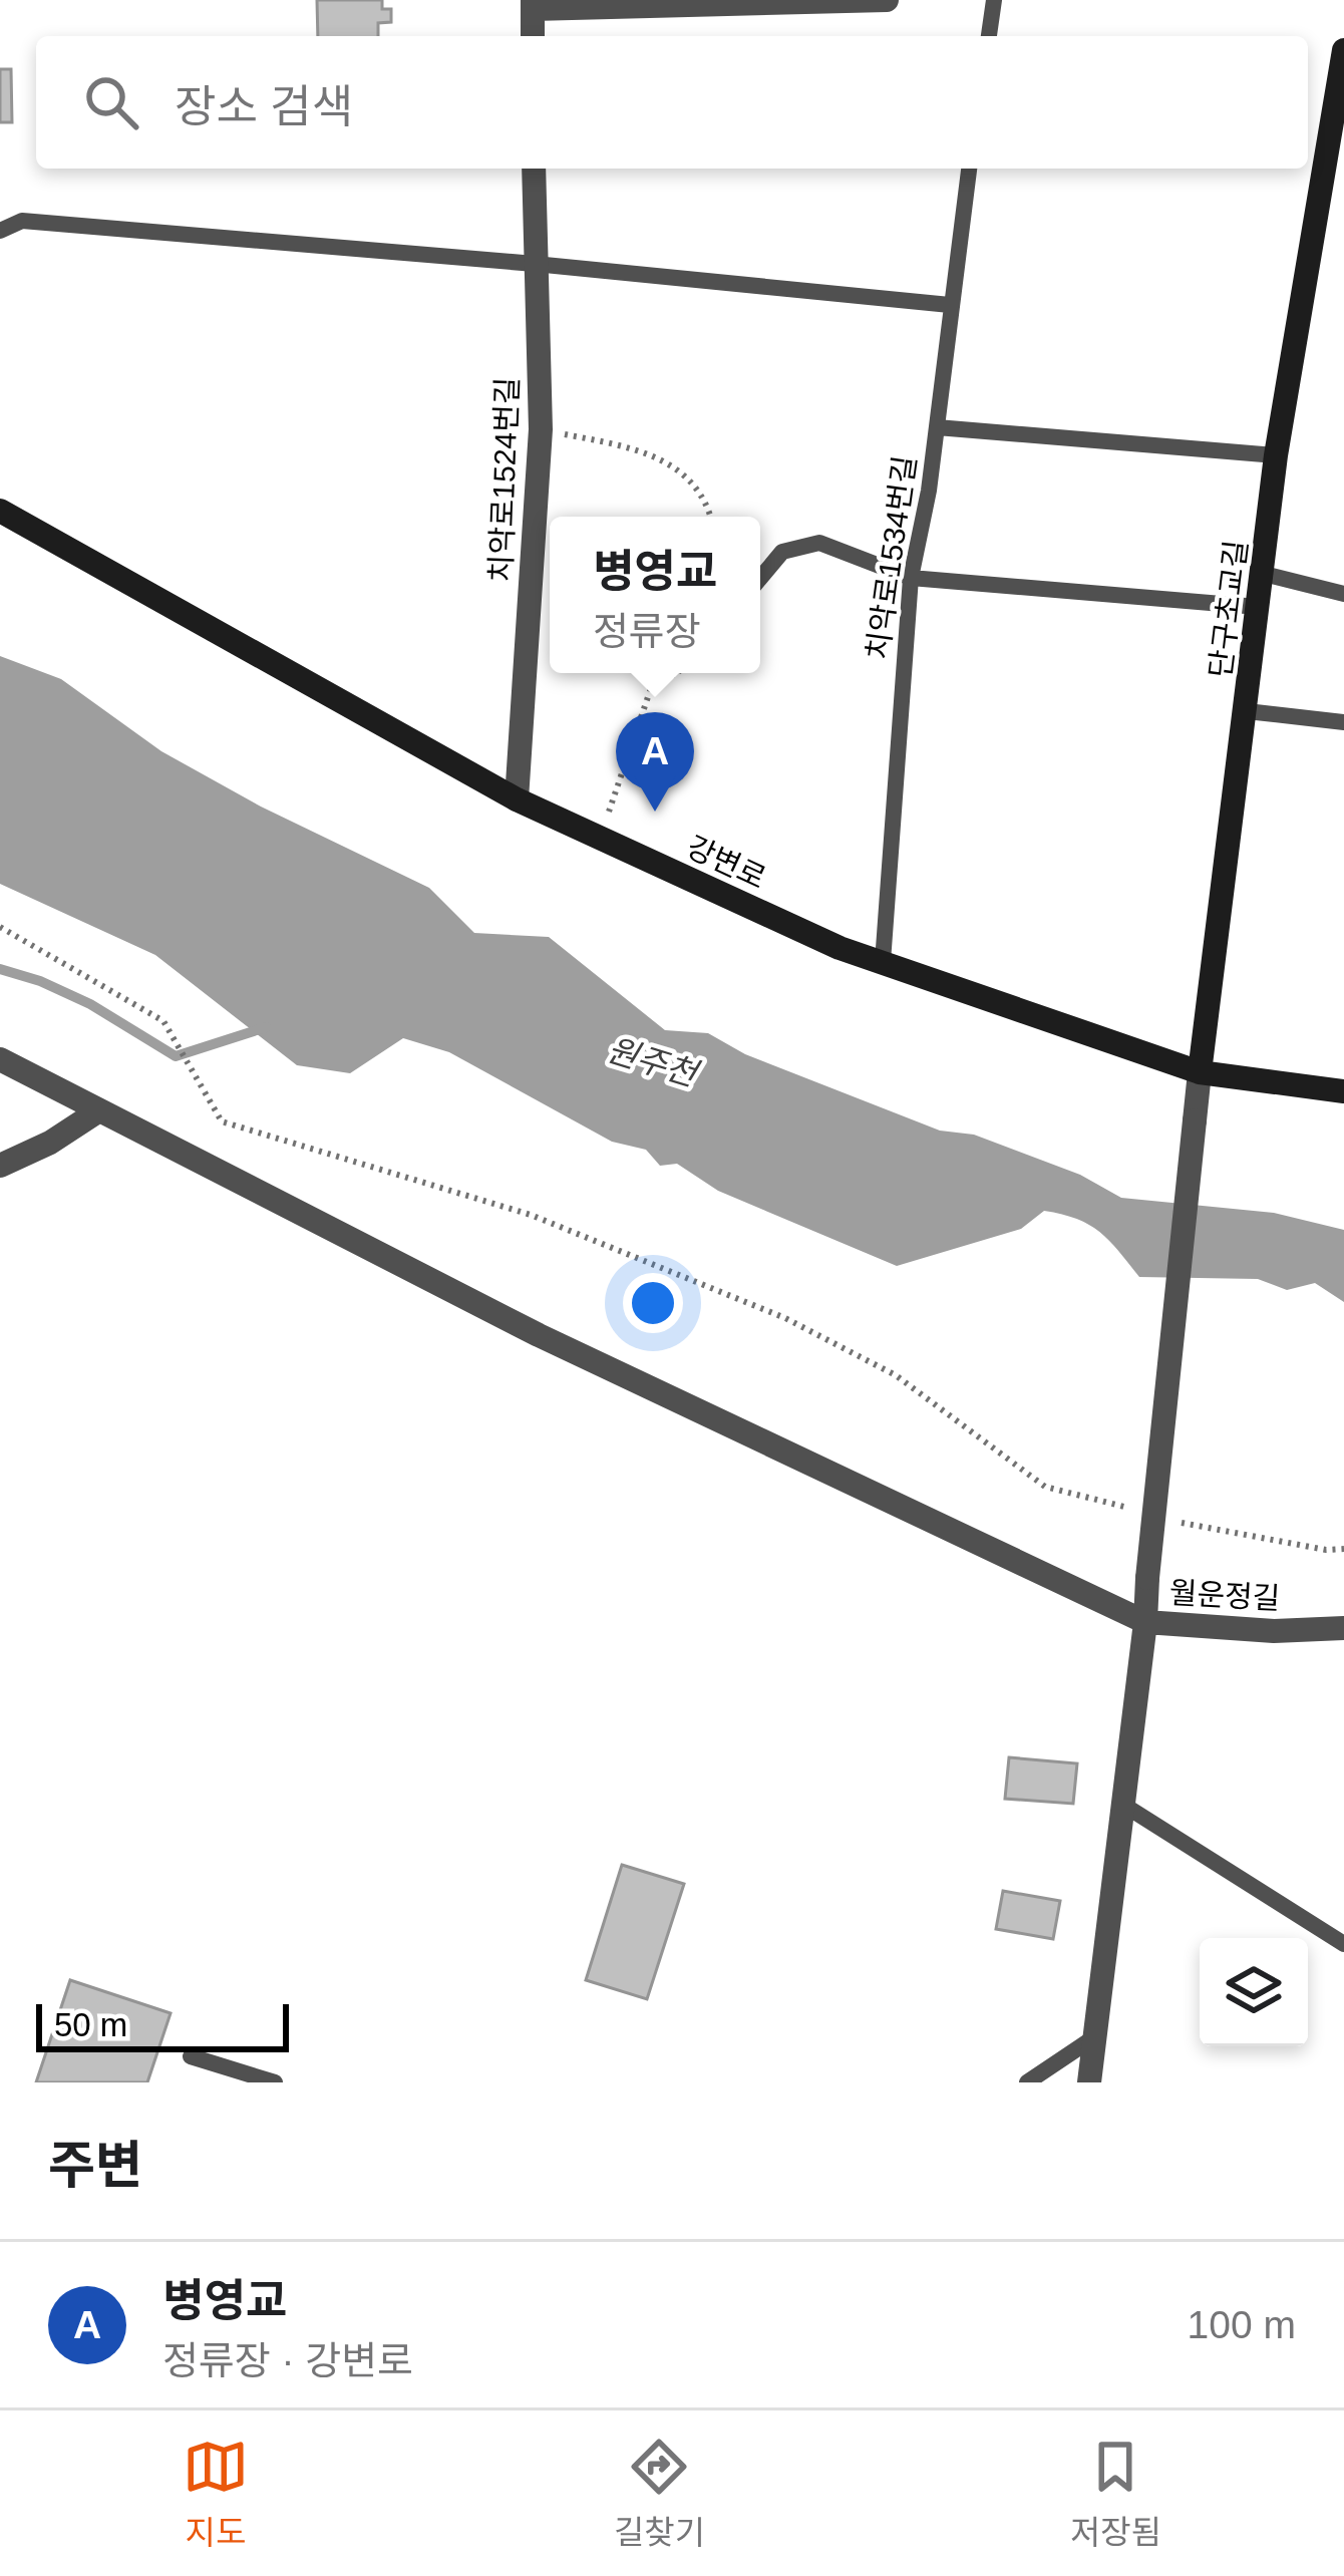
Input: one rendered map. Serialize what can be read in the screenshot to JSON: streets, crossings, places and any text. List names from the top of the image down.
{
  "streets": {
    "street": [
      "치악로1524번길",
      "단구초교길",
      "강변로",
      "월운정길"
    ],
    "lane": ["치악로1534번길"]
  },
  "crossings": [
    ["치악로1524번길", "강변로"],
    ["치악로1534번길", "강변로"],
    ["단구초교길", "강변로"],
    ["단구초교길", "월운정길"],
    ["강변로", "월운정길"]
  ],
  "water": ["원주천"],
  "scale_bar": "50 m",
  "page": {
    "search": "장소 검색",
    "popup": ["병영교", "정류장"],
    "pins": "A",
    "scale": "50 m",
    "heading": "주변",
    "list": [
      {
        "mark": "A",
        "name": "병영교",
        "note": "정류장 · 강변로",
        "value": "100 m"
      }
    ],
    "nav": ["지도", "길찾기", "저장됨"]
  }
}
